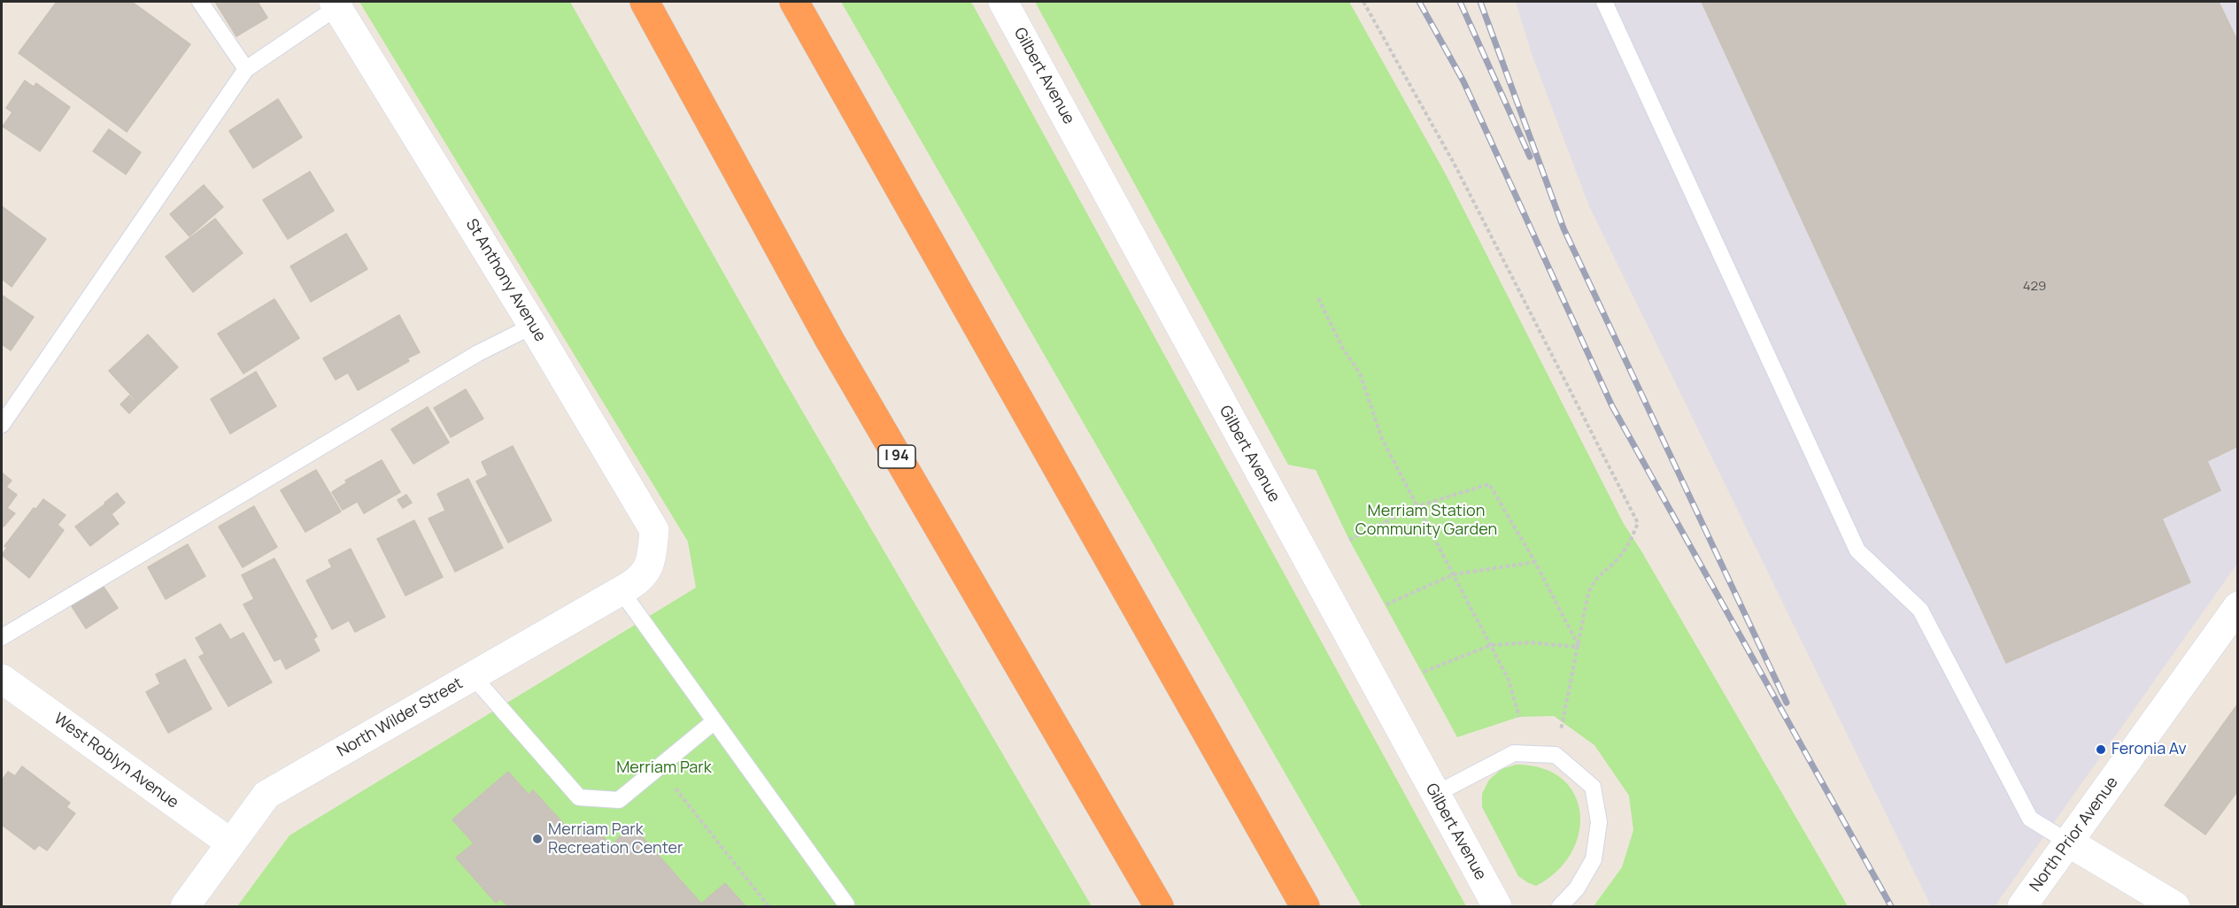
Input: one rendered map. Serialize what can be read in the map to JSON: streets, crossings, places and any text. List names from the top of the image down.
{
  "streets": {
    "highway": ["I 94"],
    "street": [
      "Gilbert Avenue",
      "St Anthony Avenue",
      "North Wilder Street",
      "West Roblyn Avenue",
      "North Prior Avenue"
    ]
  },
  "crossings": [
    ["St Anthony Avenue", "North Wilder Street"],
    ["North Wilder Street", "West Roblyn Avenue"]
  ],
  "parks": ["Merriam Station Community Garden", "Merriam Park"],
  "places": ["Feronia Av", "Merriam Park Recreation Center"],
  "house_numbers": ["429"]
}
